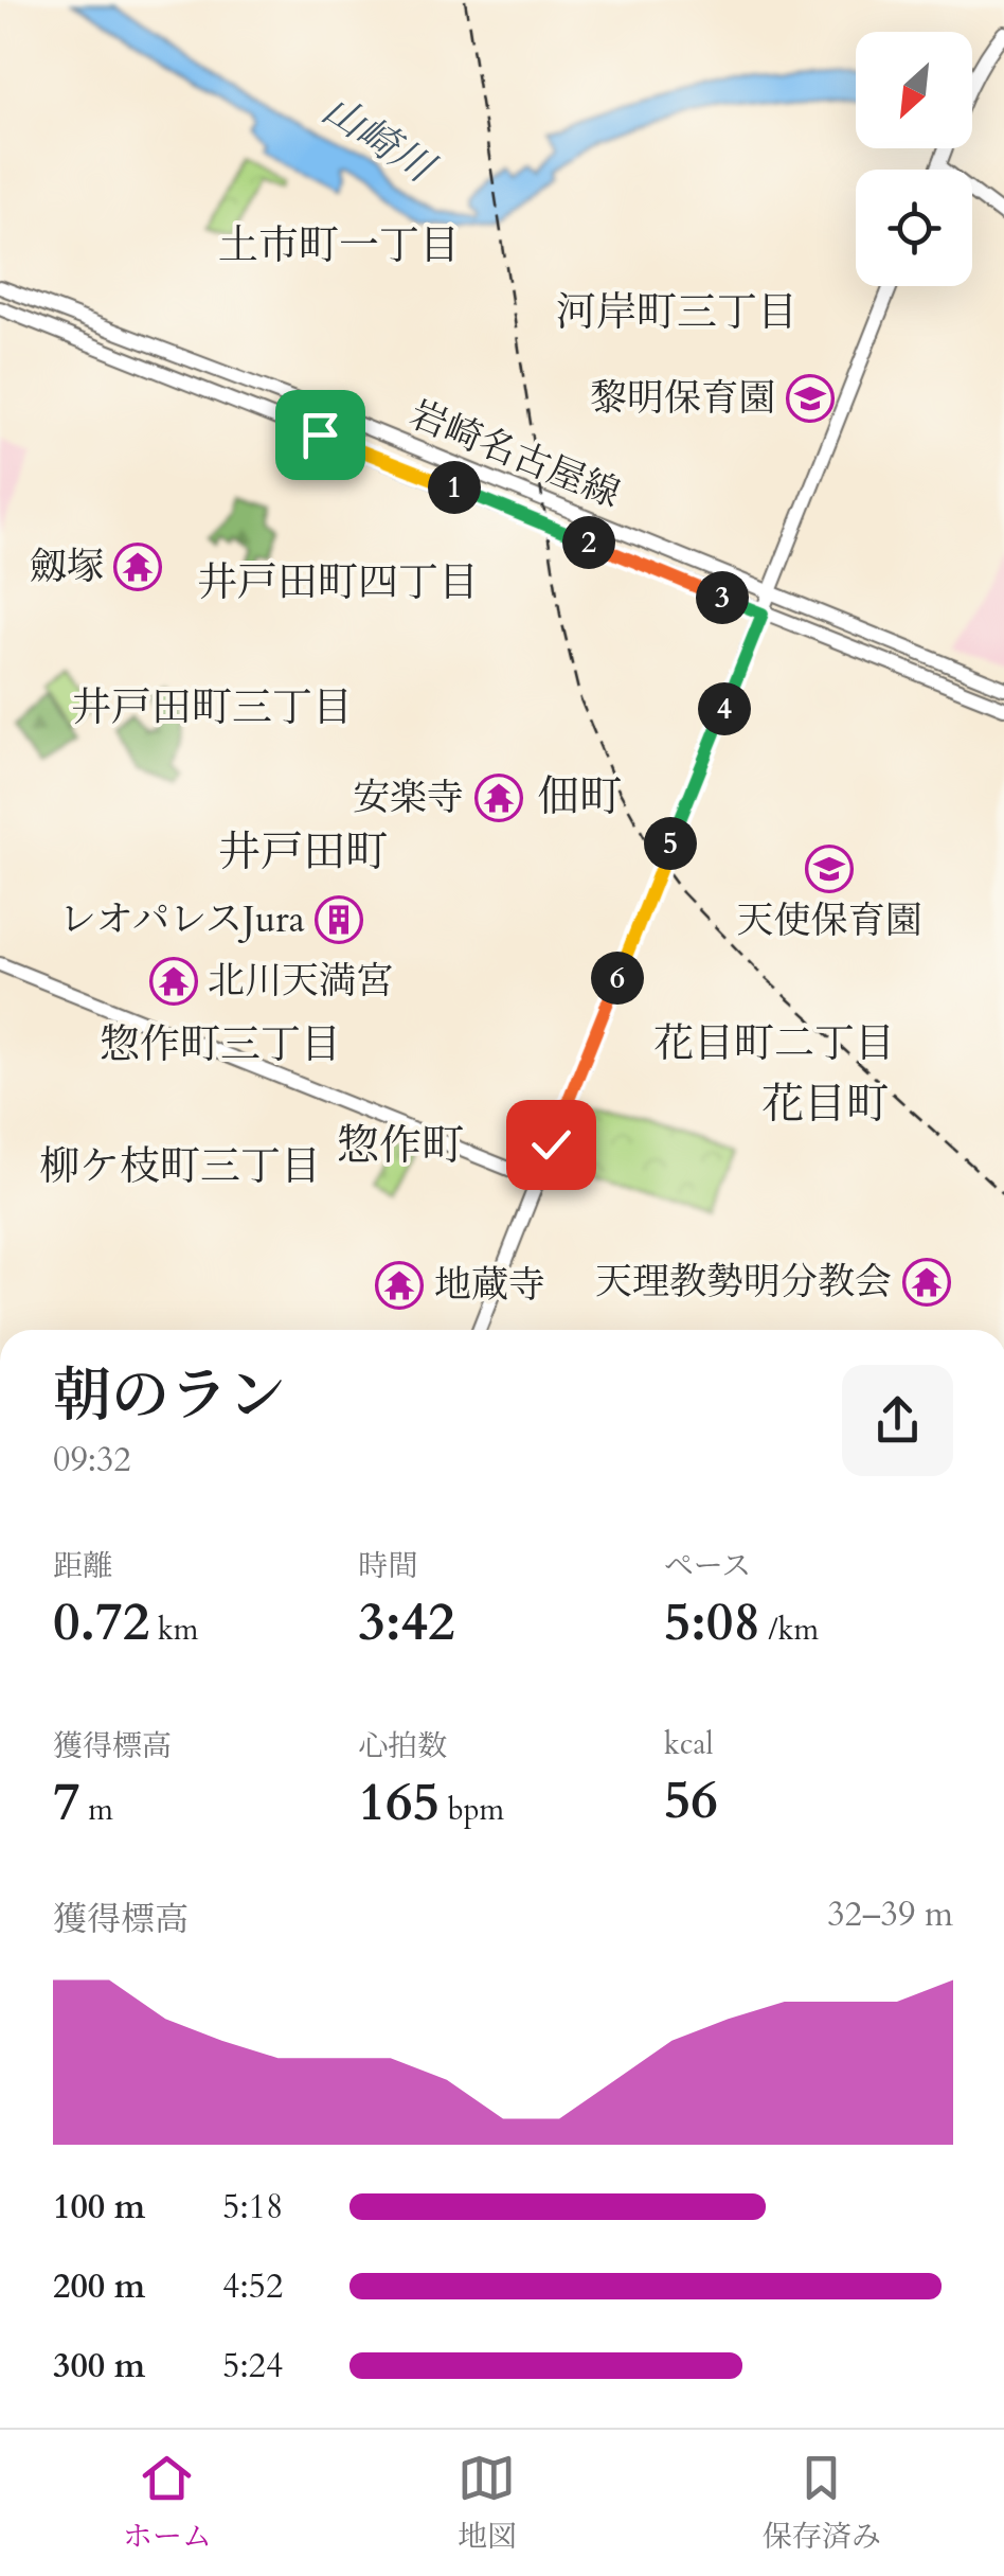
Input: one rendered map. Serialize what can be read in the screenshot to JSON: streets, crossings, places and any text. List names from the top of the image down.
{
  "streets": {
    "main road": ["岩崎名古屋線"]
  },
  "districts": [
    "土市町一丁目",
    "河岸町三丁目",
    "井戸田町四丁目",
    "井戸田町三丁目",
    "佃町",
    "井戸田町",
    "花目町二丁目",
    "惣作町三丁目",
    "花目町",
    "惣作町",
    "柳ケ枝町三丁目"
  ],
  "water": ["山崎川"],
  "places": {
    "school or university": ["黎明保育園", "天使保育園"],
    "temple": [
      "劔塚",
      "安楽寺",
      "北川天満宮",
      "天理教勢明分教会",
      "地蔵寺"
    ],
    "building": ["レオパレスJura"]
  },
  "north": "bottom left",
  "page": {
    "pins": [
      "1",
      "2",
      "3",
      "4",
      "5",
      "6"
    ],
    "heading": ["朝のラン", "09:32"],
    "stats": [
      ["距離", "0.72 km"],
      ["時間", "3:42"],
      ["ペース", "5:08 /km"],
      ["獲得標高", "7 m"],
      ["心拍数", "165 bpm"],
      ["kcal", "56"]
    ],
    "chart": ["獲得標高", "32–39 m"],
    "list": [
      {
        "name": "100 m",
        "note": "5:18"
      },
      {
        "name": "200 m",
        "note": "4:52"
      },
      {
        "name": "300 m",
        "note": "5:24"
      }
    ],
    "tabs": ["ホーム", "地図", "保存済み"]
  }
}
